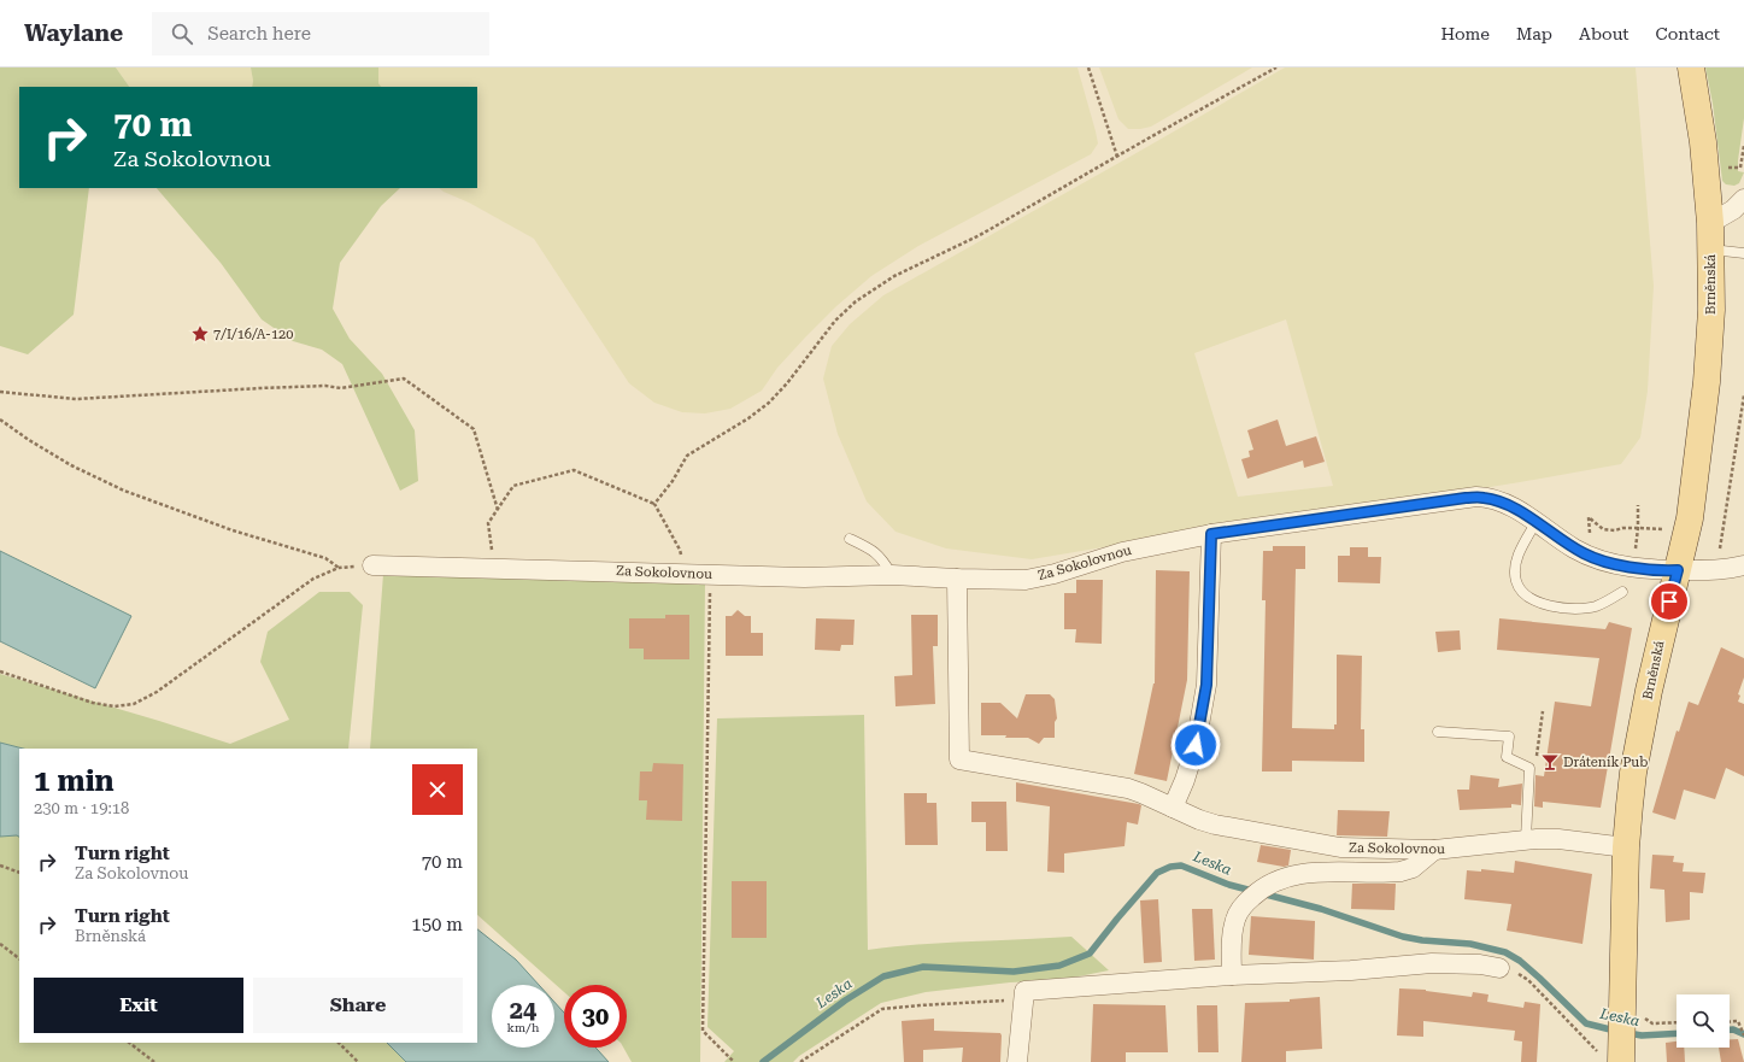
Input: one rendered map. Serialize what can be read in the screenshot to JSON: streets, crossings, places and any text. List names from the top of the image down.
{
  "streets": {
    "main road": ["Brněnská"],
    "street": ["Za Sokolovnou"]
  },
  "crossings": [
    ["Brněnská", "Za Sokolovnou"]
  ],
  "water": ["Leska"],
  "places": {
    "place": ["7/I/16/A-120"],
    "bar": ["Dráteník Pub"]
  },
  "page": {
    "header": "Waylane",
    "search": "Search here",
    "nav": [
      "Home",
      "Map",
      "About",
      "Contact"
    ],
    "turn": ["70 m", "Za Sokolovnou"],
    "heading": ["1 min", "230 m · 19:18"],
    "list": [
      {
        "name": "Turn right",
        "note": "Za Sokolovnou",
        "value": "70 m"
      },
      {
        "name": "Turn right",
        "note": "Brněnská",
        "value": "150 m"
      }
    ],
    "buttons": ["Exit", "Share"],
    "speed": "24 km/h",
    "limit": "30"
  }
}
